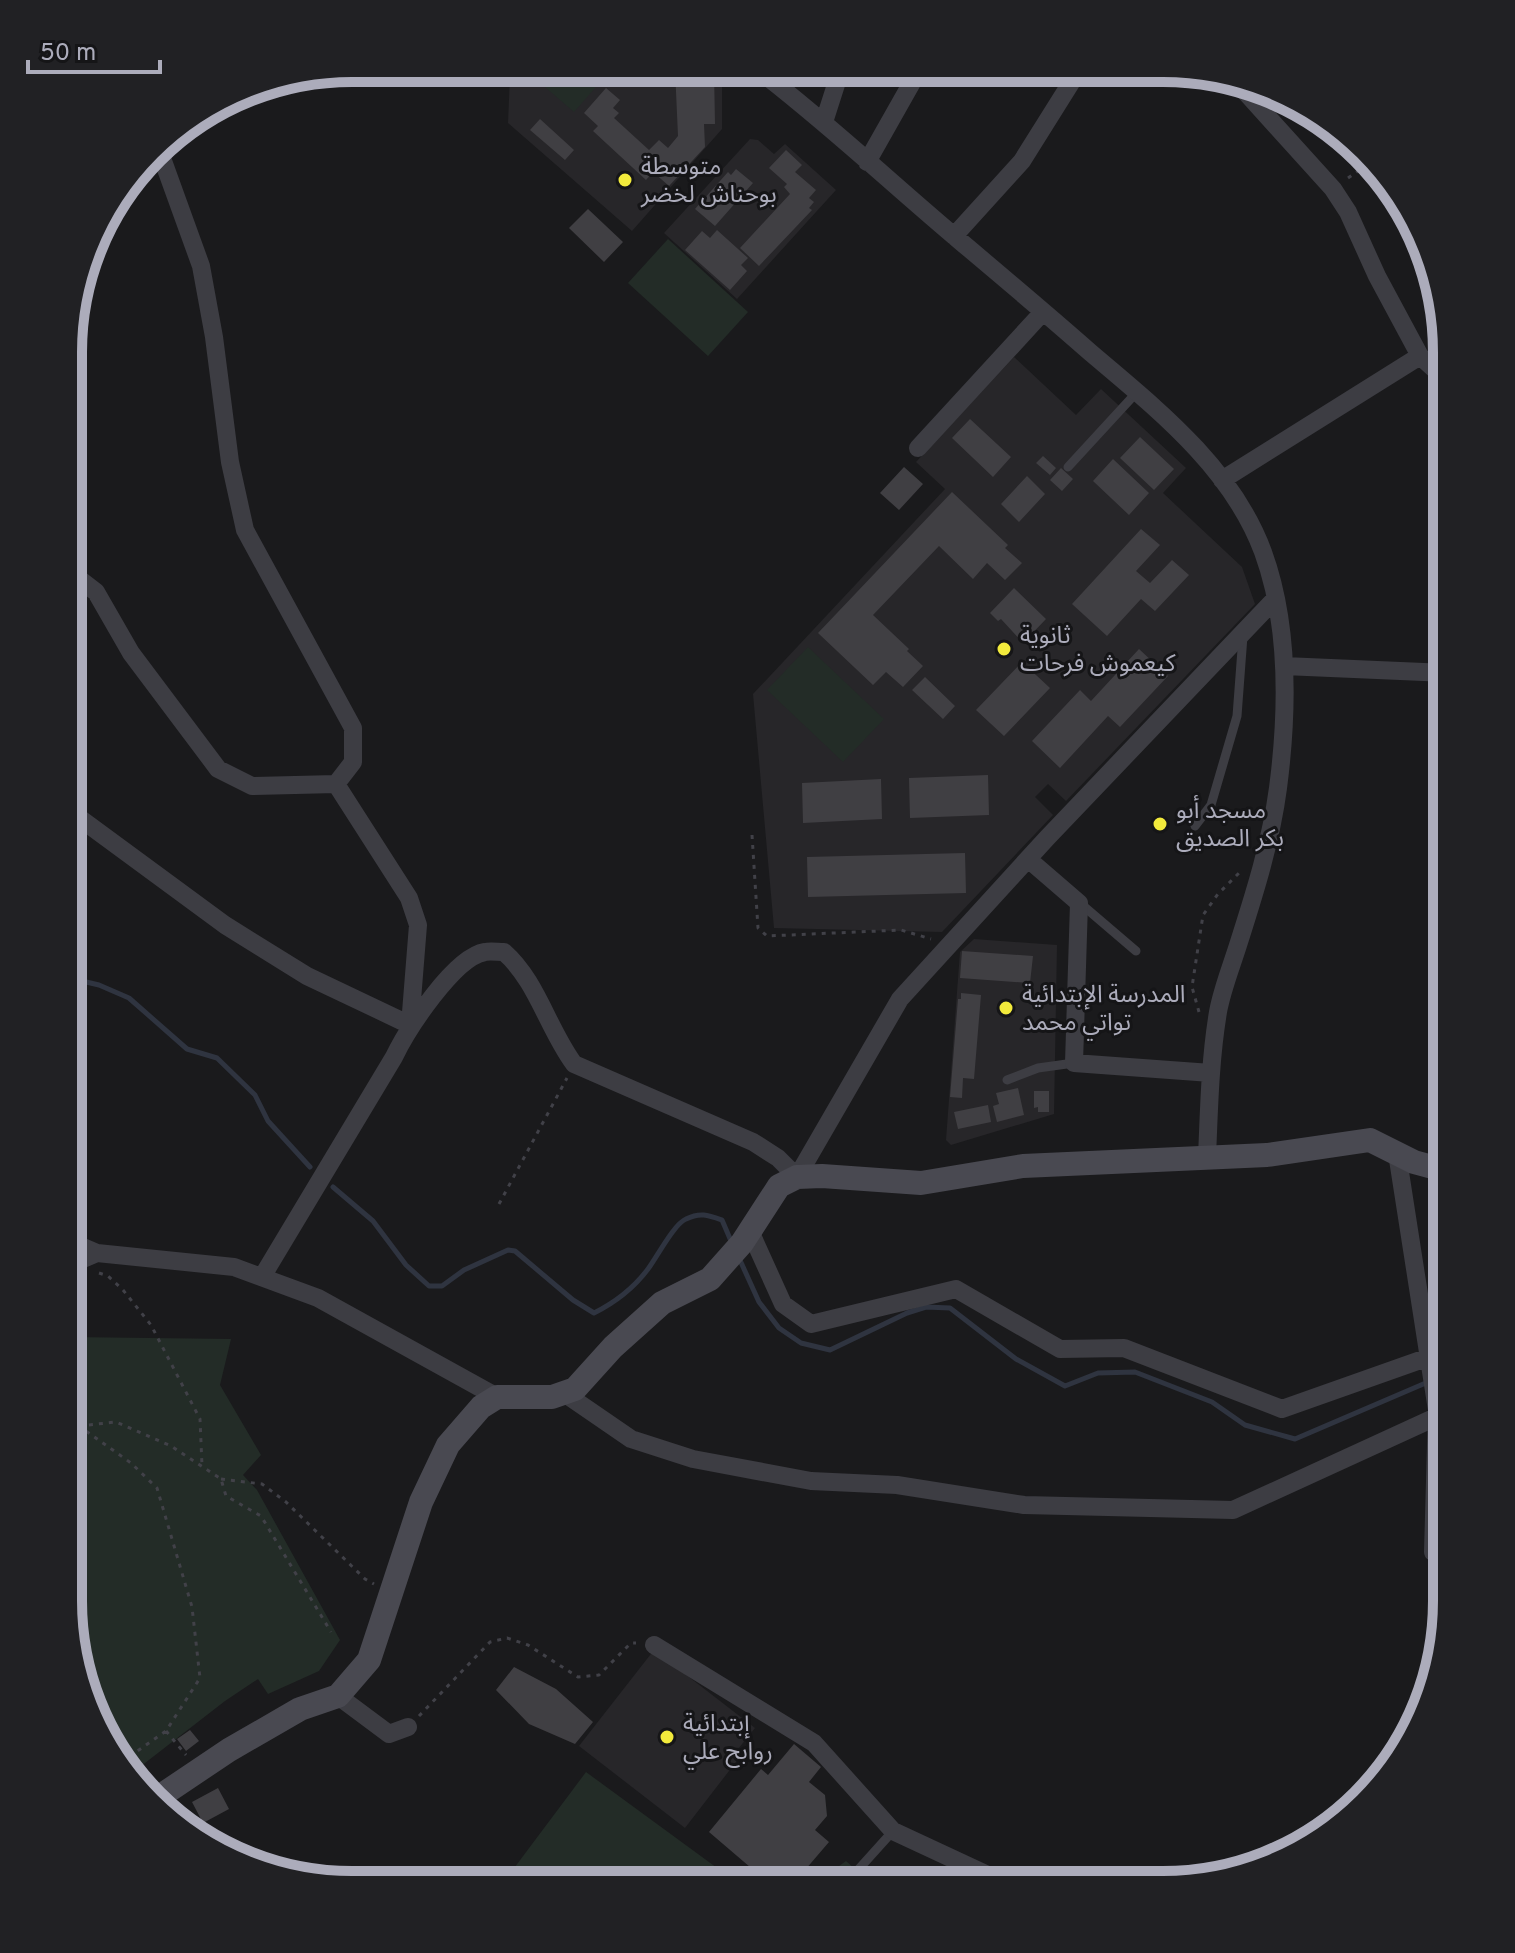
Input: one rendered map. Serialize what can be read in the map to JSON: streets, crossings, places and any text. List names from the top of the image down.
{
  "places": [
    "متوسطة بوحناش لخضر",
    "ثانوية كيعموش فرحات",
    "مسجد أبو بكر الصديق",
    "المدرسة الإبتدائية تواتي محمد",
    "إبتدائية روابح علي"
  ],
  "scale_bar": "50 m"
}
